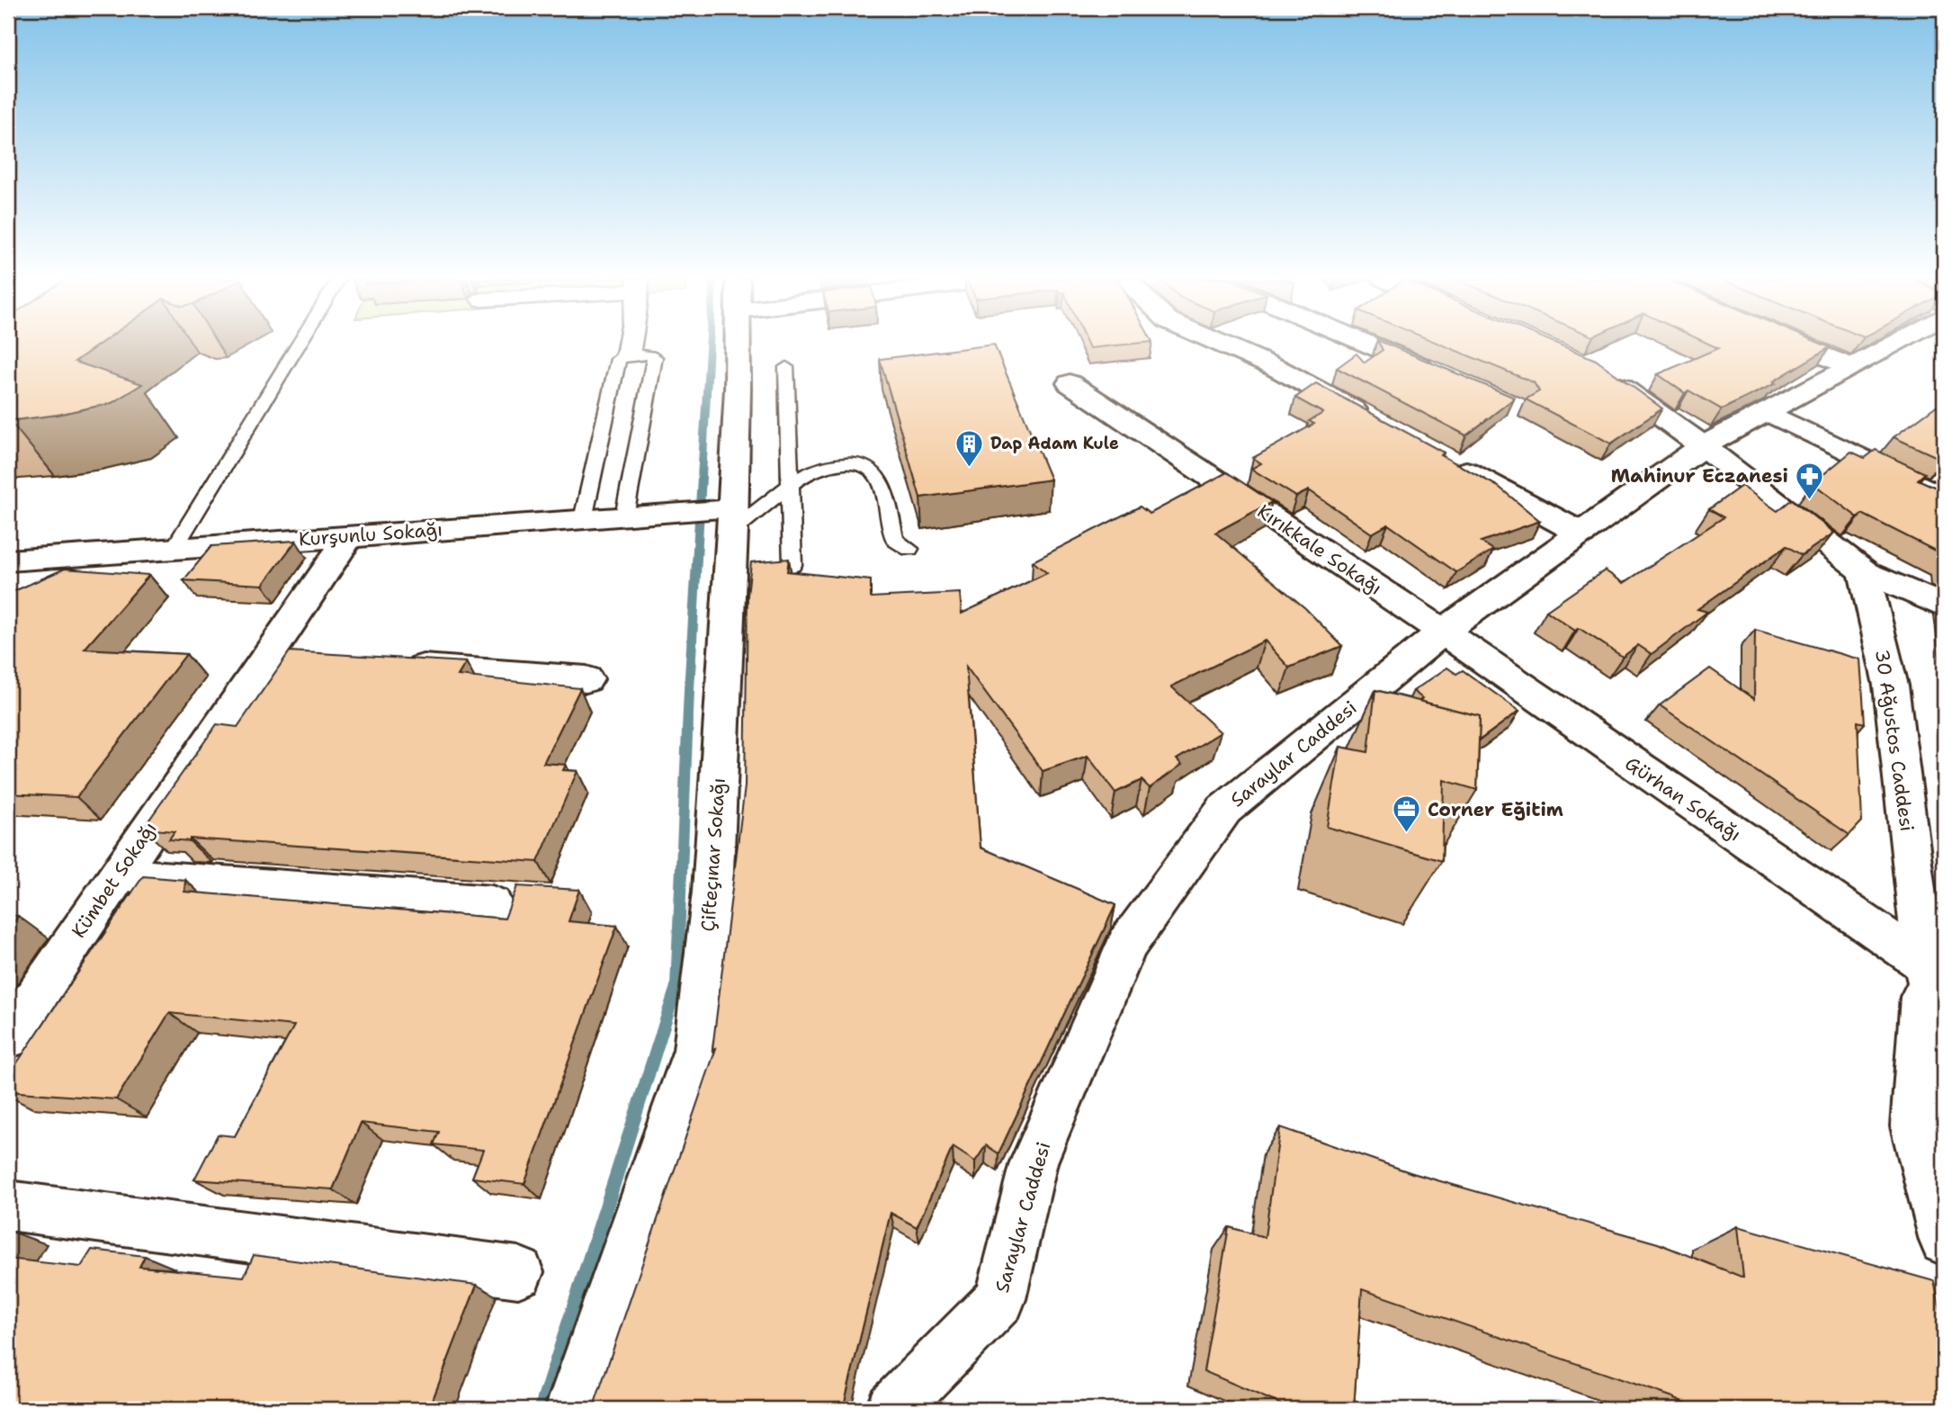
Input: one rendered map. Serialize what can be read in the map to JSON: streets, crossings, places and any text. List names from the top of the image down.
{
  "streets": {
    "street": [
      "Kurşunlu Sokağı",
      "Kırıkkale Sokağı",
      "30 Ağustos Caddesi",
      "Saraylar Caddesi",
      "Gürhan Sokağı",
      "Çifteçınar Sokağı",
      "Kümbet Sokağı"
    ]
  },
  "crossings": [
    ["Kurşunlu Sokağı", "Çifteçınar Sokağı"],
    ["Kurşunlu Sokağı", "Kümbet Sokağı"],
    ["Kırıkkale Sokağı", "Saraylar Caddesi"],
    ["Kırıkkale Sokağı", "Gürhan Sokağı"],
    ["30 Ağustos Caddesi", "Gürhan Sokağı"],
    ["Saraylar Caddesi", "Gürhan Sokağı"]
  ],
  "places": {
    "building": ["Dap Adam Kule"],
    "pharmacy": ["Mahinur Eczanesi"],
    "office": ["Corner Eğitim"]
  }
}
